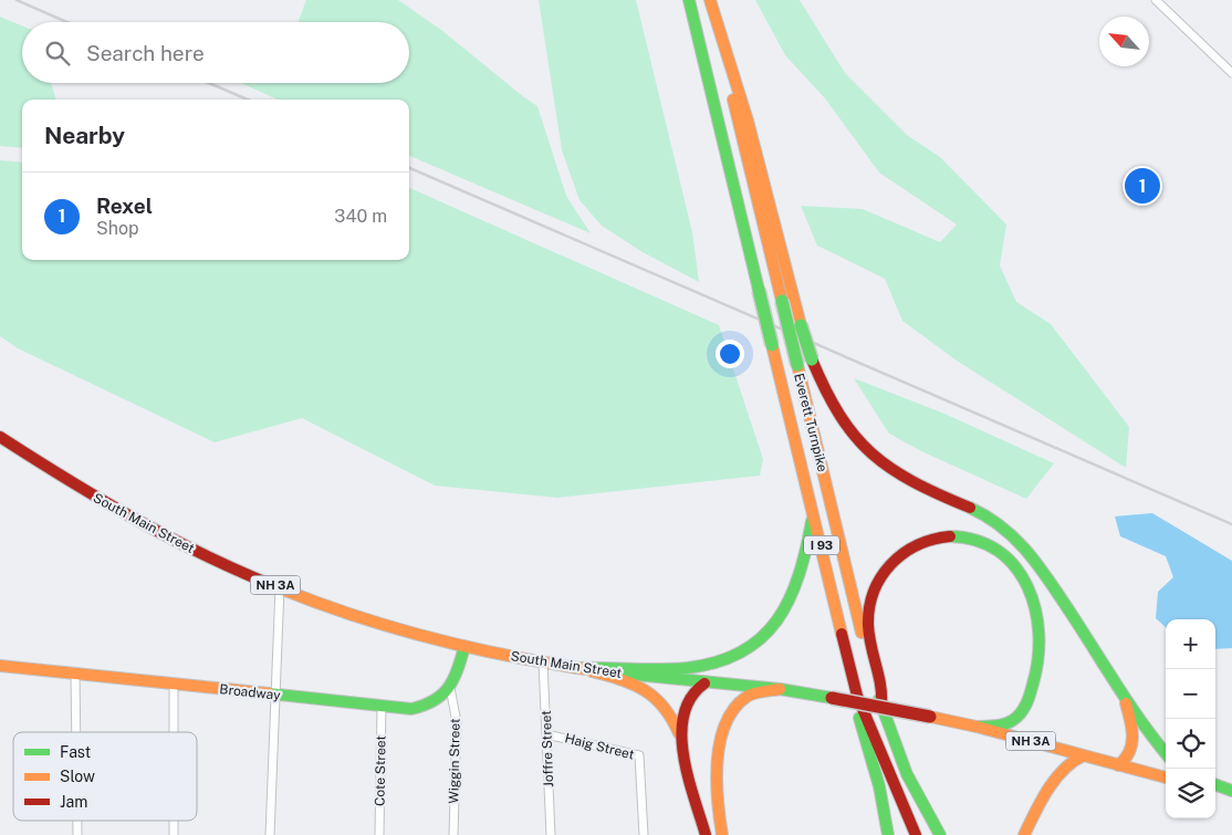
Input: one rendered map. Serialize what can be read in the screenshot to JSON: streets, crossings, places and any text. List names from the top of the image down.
{
  "streets": {
    "main road": [
      "Everett Turnpike",
      "South Main Street",
      "I 93",
      "NH 3A",
      "Broadway"
    ],
    "street": [
      "Haig Street",
      "Joffre Street",
      "Wiggin Street",
      "Cote Street"
    ]
  },
  "crossings": [
    ["South Main Street", "Joffre Street"],
    ["Broadway", "Wiggin Street"],
    ["Broadway", "Cote Street"],
    ["Haig Street", "Joffre Street"]
  ],
  "legend": ["Fast", "Slow", "Jam"],
  "north": "top left",
  "page": {
    "search": "Search here",
    "heading": "Nearby",
    "pins": "1",
    "list": [
      {
        "mark": "1",
        "name": "Rexel",
        "note": "Shop",
        "value": "340 m"
      }
    ],
    "map_buttons": ["+", "−"]
  }
}
